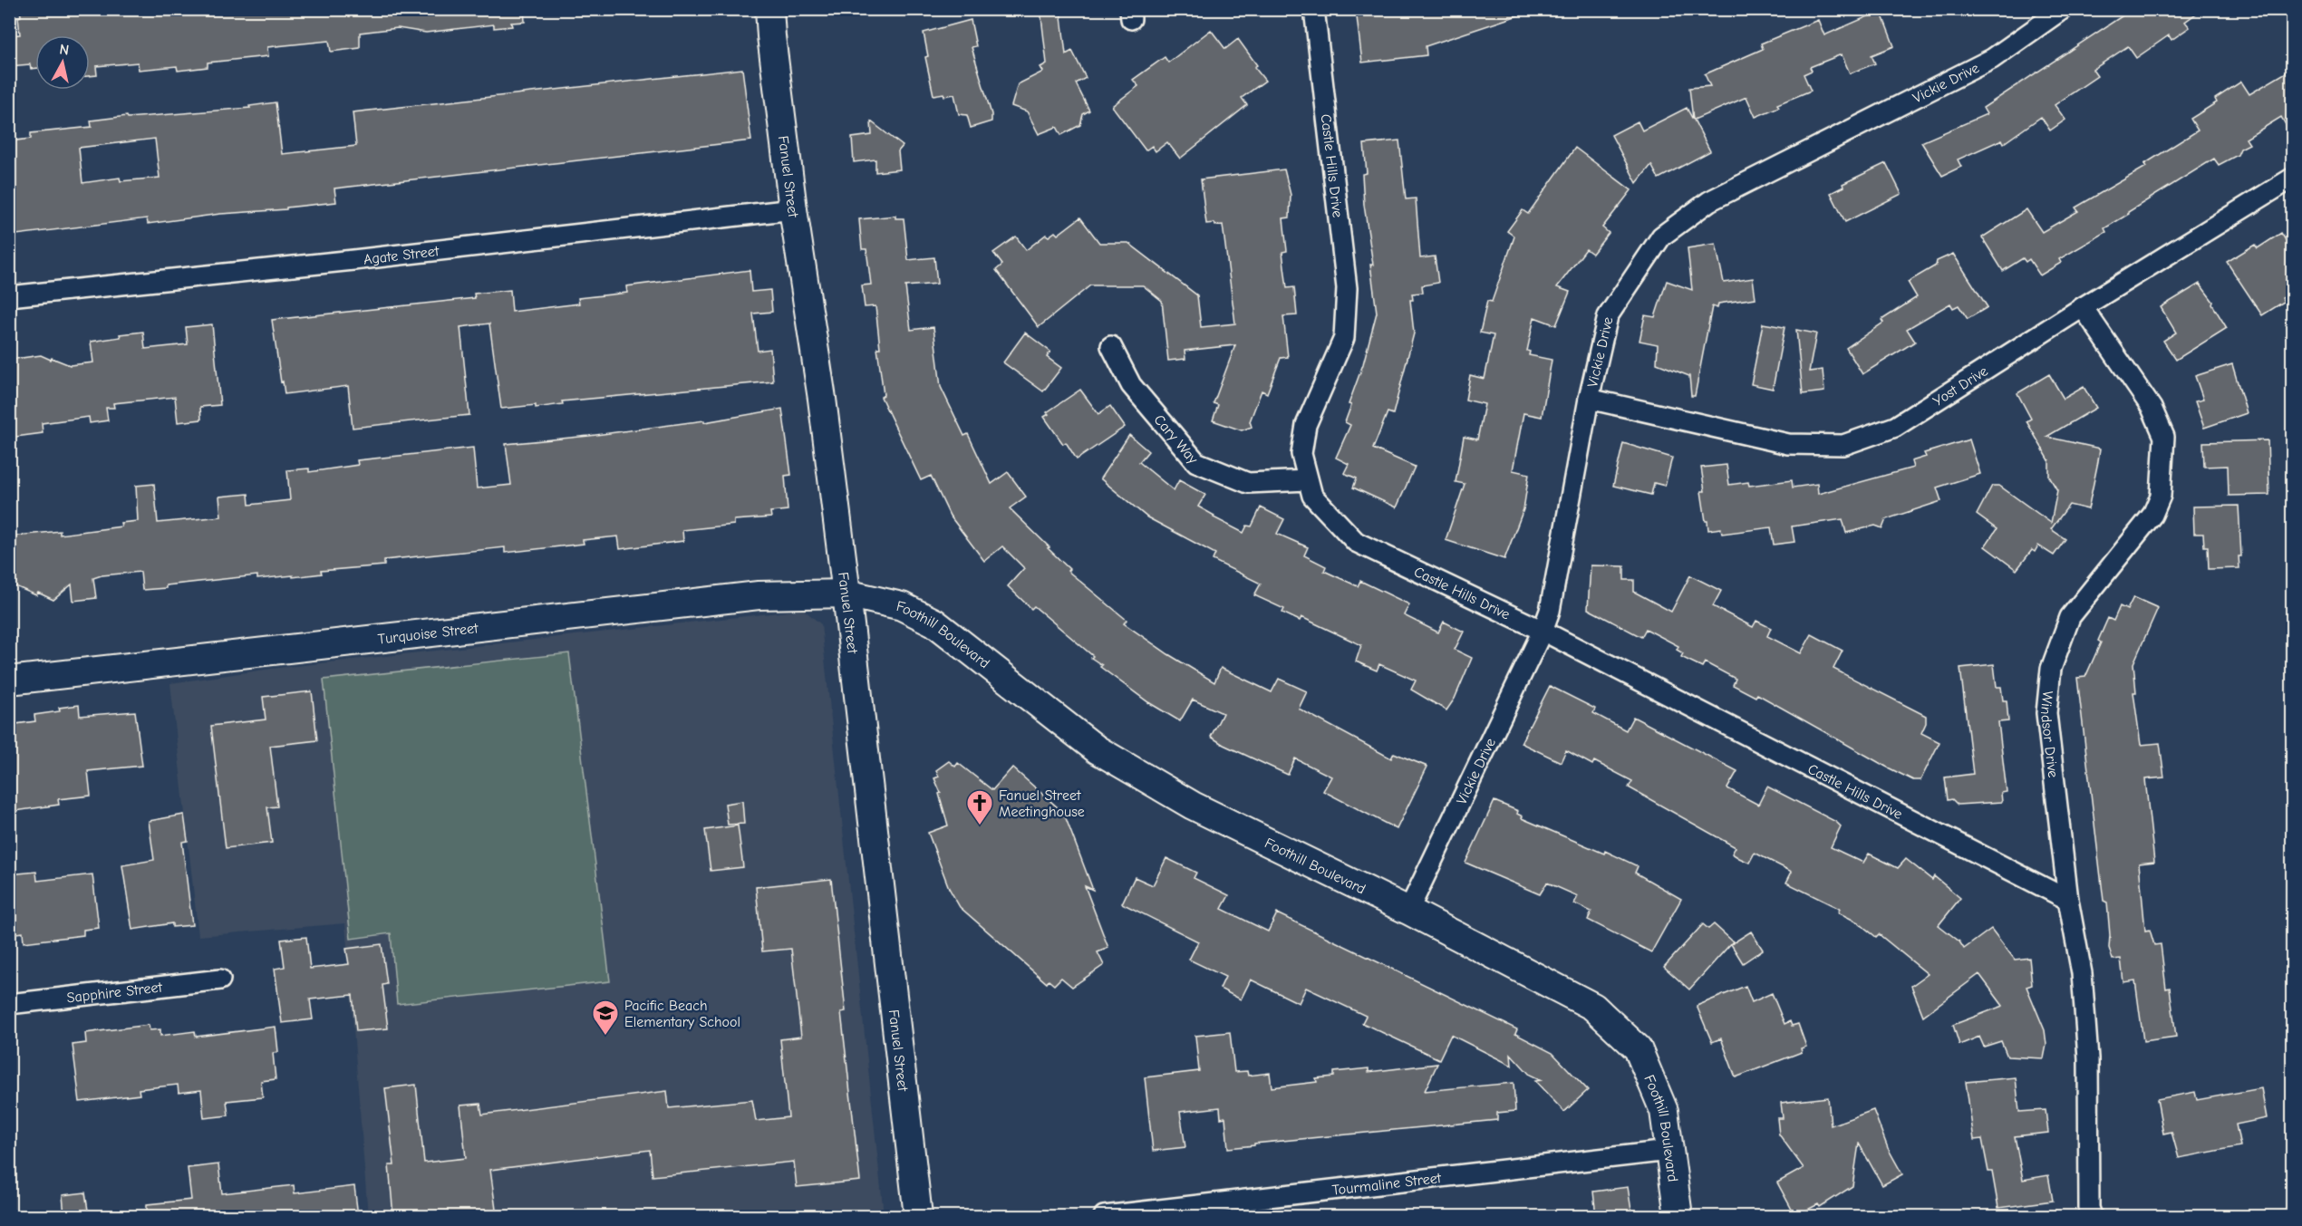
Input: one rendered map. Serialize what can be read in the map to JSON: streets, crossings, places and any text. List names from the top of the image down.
{
  "streets": {
    "main road": ["Fanuel Street", "Turquoise Street", "Foothill Boulevard"],
    "street": [
      "Vickie Drive",
      "Castle Hills Drive",
      "Agate Street",
      "Yost Drive",
      "Cary Way",
      "Windsor Drive",
      "Sapphire Street",
      "Tourmaline Street"
    ]
  },
  "crossings": [
    ["Vickie Drive", "Castle Hills Drive"],
    ["Vickie Drive", "Yost Drive"],
    ["Vickie Drive", "Foothill Boulevard"],
    ["Castle Hills Drive", "Cary Way"],
    ["Castle Hills Drive", "Windsor Drive"],
    ["Fanuel Street", "Agate Street"],
    ["Fanuel Street", "Turquoise Street"],
    ["Fanuel Street", "Foothill Boulevard"],
    ["Yost Drive", "Windsor Drive"],
    ["Turquoise Street", "Foothill Boulevard"],
    ["Foothill Boulevard", "Tourmaline Street"]
  ],
  "places": {
    "church": ["Fanuel Street Meetinghouse"],
    "school or university": ["Pacific Beach Elementary School"]
  },
  "north": "top"
}
